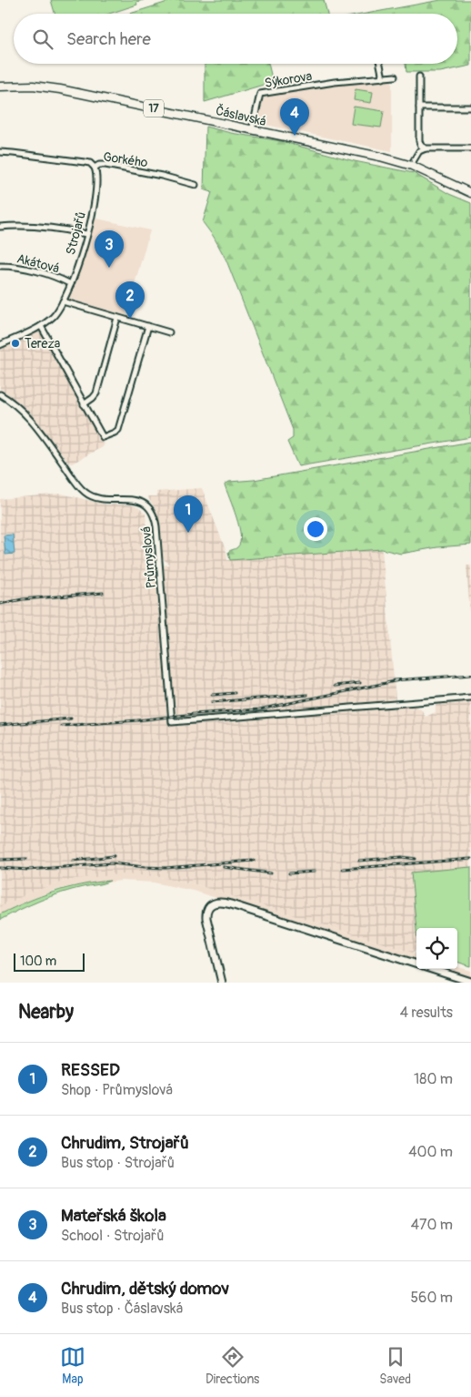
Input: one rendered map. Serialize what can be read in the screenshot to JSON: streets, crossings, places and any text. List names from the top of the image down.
{
  "streets": {
    "main road": ["17", "Čáslavská"],
    "street": [
      "Sýkorova",
      "Gorkého",
      "Strojařů",
      "Akátová",
      "Průmyslová"
    ]
  },
  "crossings": [
    ["Sýkorova", "Čáslavská"],
    ["Gorkého", "Strojařů"],
    ["Strojařů", "Akátová"]
  ],
  "places": ["Tereza"],
  "scale_bar": "100 m",
  "page": {
    "search": "Search here",
    "pins": [
      "4",
      "3",
      "2",
      "1"
    ],
    "scale": "100 m",
    "heading": ["Nearby", "4 results"],
    "list": [
      {
        "mark": "1",
        "name": "RESSED",
        "note": "Shop · Průmyslová",
        "value": "180 m"
      },
      {
        "mark": "2",
        "name": "Chrudim, Strojařů",
        "note": "Bus stop · Strojařů",
        "value": "400 m"
      },
      {
        "mark": "3",
        "name": "Mateřská škola",
        "note": "School · Strojařů",
        "value": "470 m"
      },
      {
        "mark": "4",
        "name": "Chrudim, dětský domov",
        "note": "Bus stop · Čáslavská",
        "value": "560 m"
      }
    ],
    "nav": ["Map", "Directions", "Saved"]
  }
}
